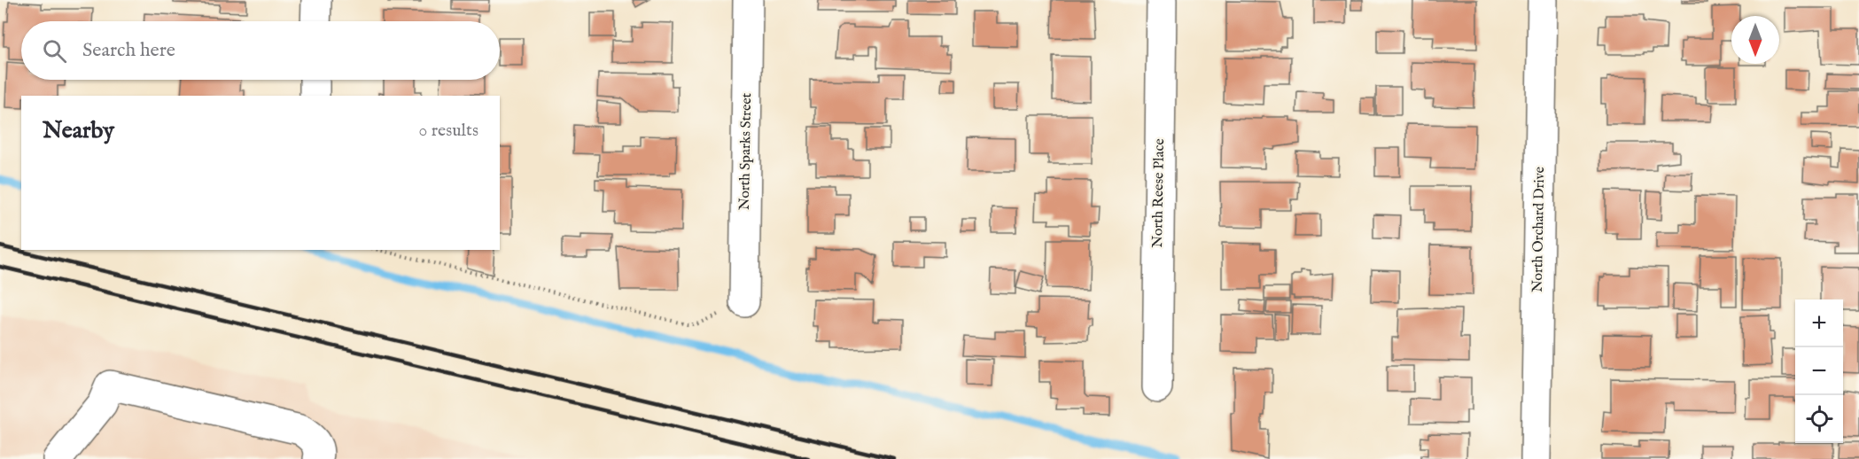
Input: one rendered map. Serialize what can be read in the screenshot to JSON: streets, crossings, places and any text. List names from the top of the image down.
{
  "streets": {
    "street": ["North Sparks Street", "North Reese Place", "North Orchard Drive"]
  },
  "north": "bottom",
  "page": {
    "search": "Search here",
    "heading": ["Nearby", "0 results"],
    "map_buttons": ["+", "−"]
  }
}
